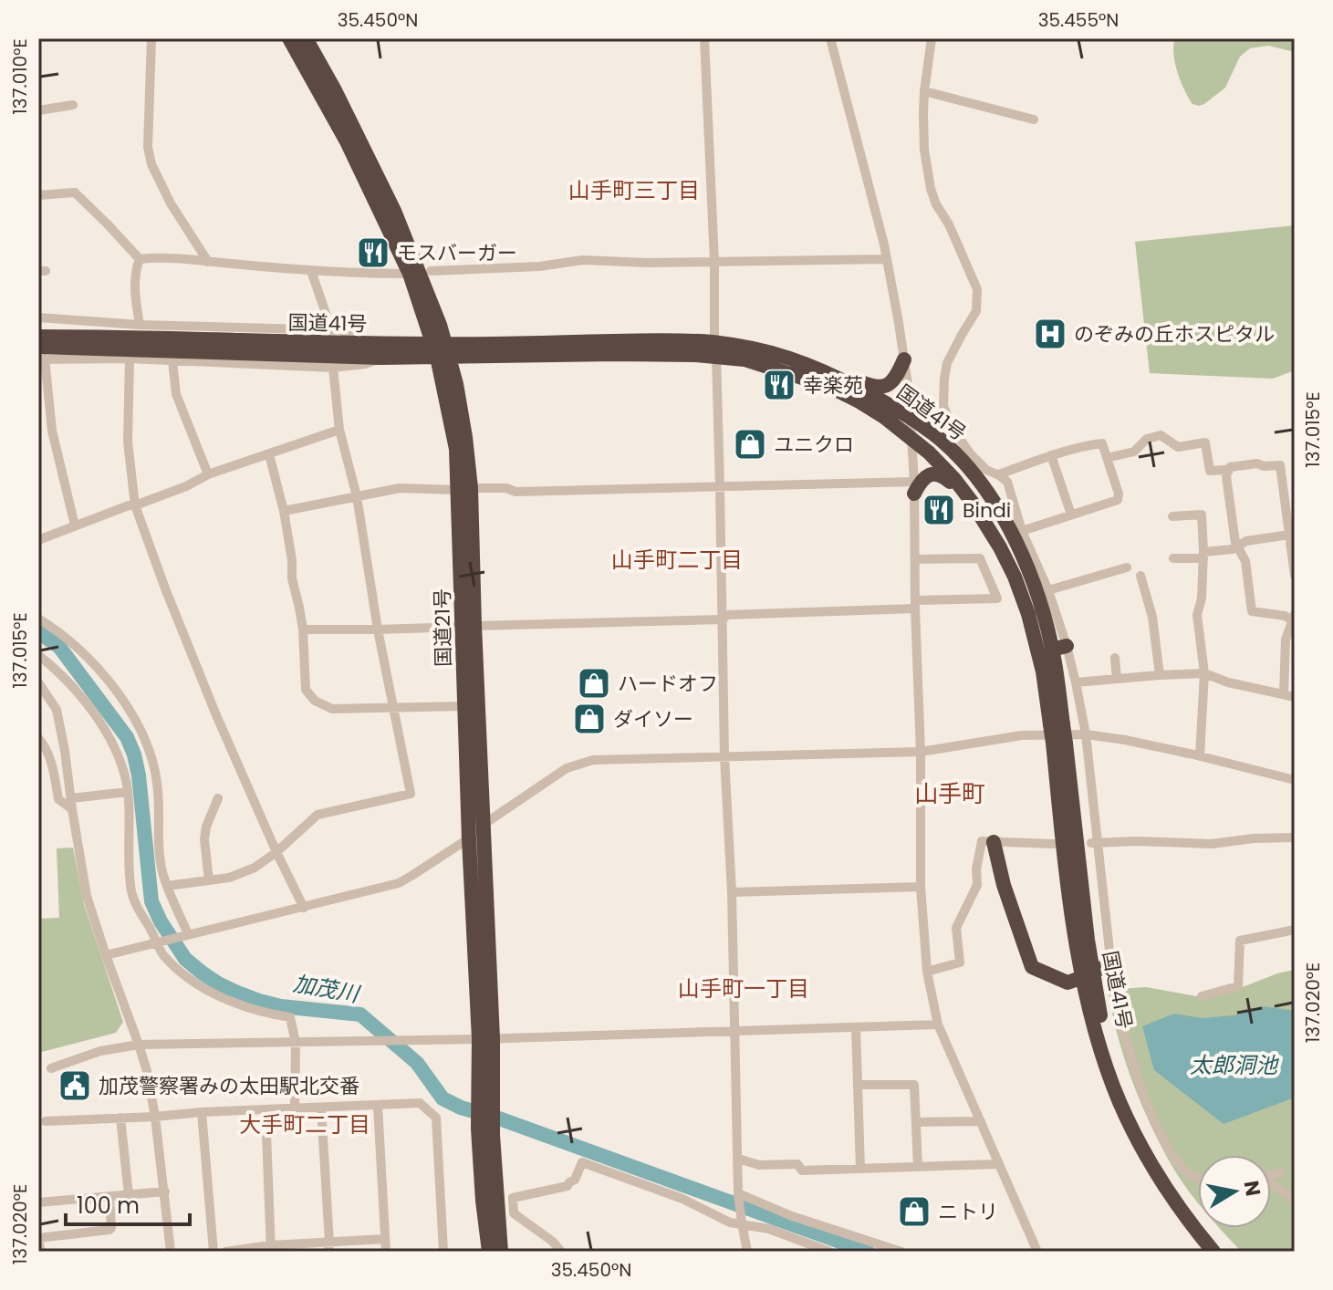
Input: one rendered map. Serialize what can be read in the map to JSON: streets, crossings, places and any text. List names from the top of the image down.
{
  "streets": {
    "highway": ["国道41号", "国道21号"]
  },
  "crossings": [
    ["国道41号", "国道21号"]
  ],
  "districts": [
    "山手町三丁目",
    "山手町二丁目",
    "山手町",
    "山手町一丁目",
    "大手町二丁目"
  ],
  "water": ["加茂川", "太郎洞池"],
  "places": {
    "restaurant": ["モスバーガー", "幸楽苑", "Bindi"],
    "hospital": ["のぞみの丘ホスピタル"],
    "shop": [
      "ユニクロ",
      "ハードオフ",
      "ダイソー",
      "ニトリ"
    ],
    "public building": ["加茂警察署みの太田駅北交番"]
  },
  "scale_bar": "100 m",
  "north": "right",
  "coordinates": [
    "35.450°N",
    "35.455°N",
    "137.010°E",
    "137.015°E",
    "137.020°E"
  ]
}
